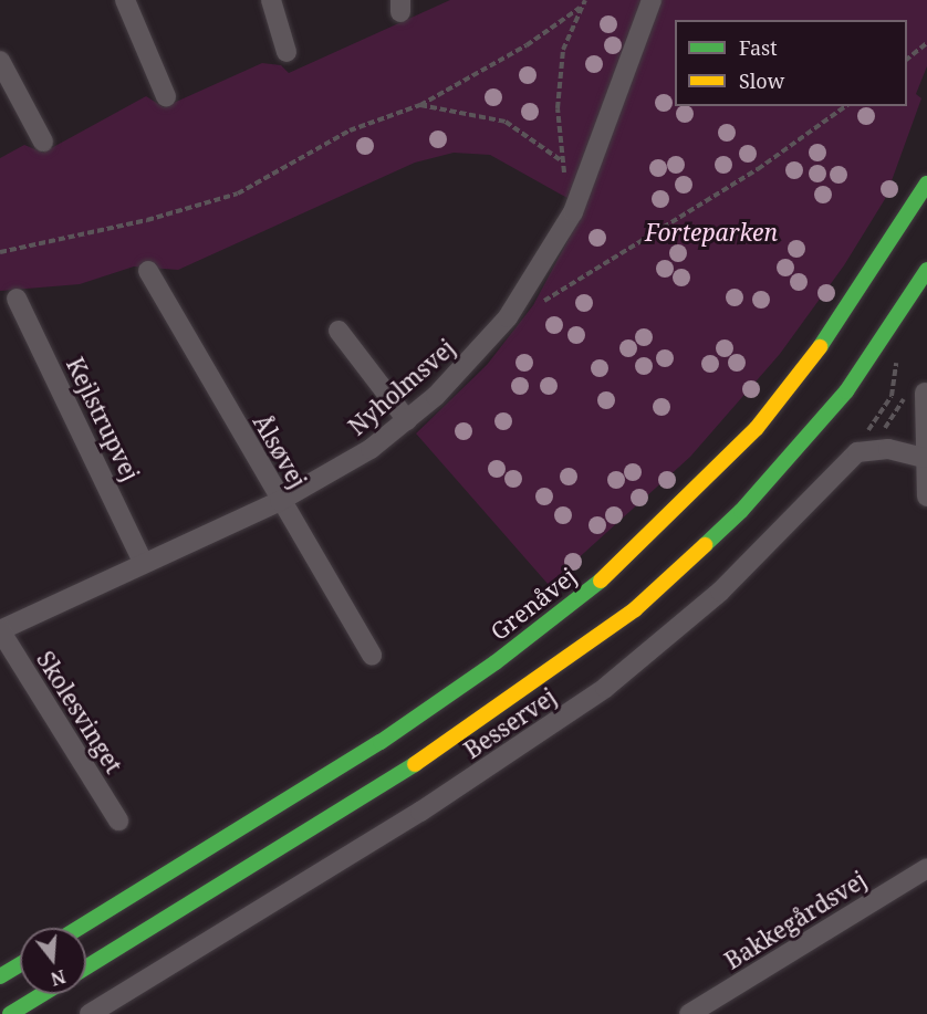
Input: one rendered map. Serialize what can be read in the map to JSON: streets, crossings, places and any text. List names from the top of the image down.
{
  "streets": {
    "main road": ["Grenåvej"],
    "street": [
      "Nyholmsvej",
      "Kejlstrupvej",
      "Ålsøvej",
      "Skolesvinget",
      "Besservej",
      "Bakkegårdsvej"
    ]
  },
  "crossings": [
    ["Nyholmsvej", "Kejlstrupvej"],
    ["Nyholmsvej", "Ålsøvej"],
    ["Nyholmsvej", "Skolesvinget"]
  ],
  "parks": ["Forteparken"],
  "legend": ["Fast", "Slow"],
  "north": "bottom"
}
